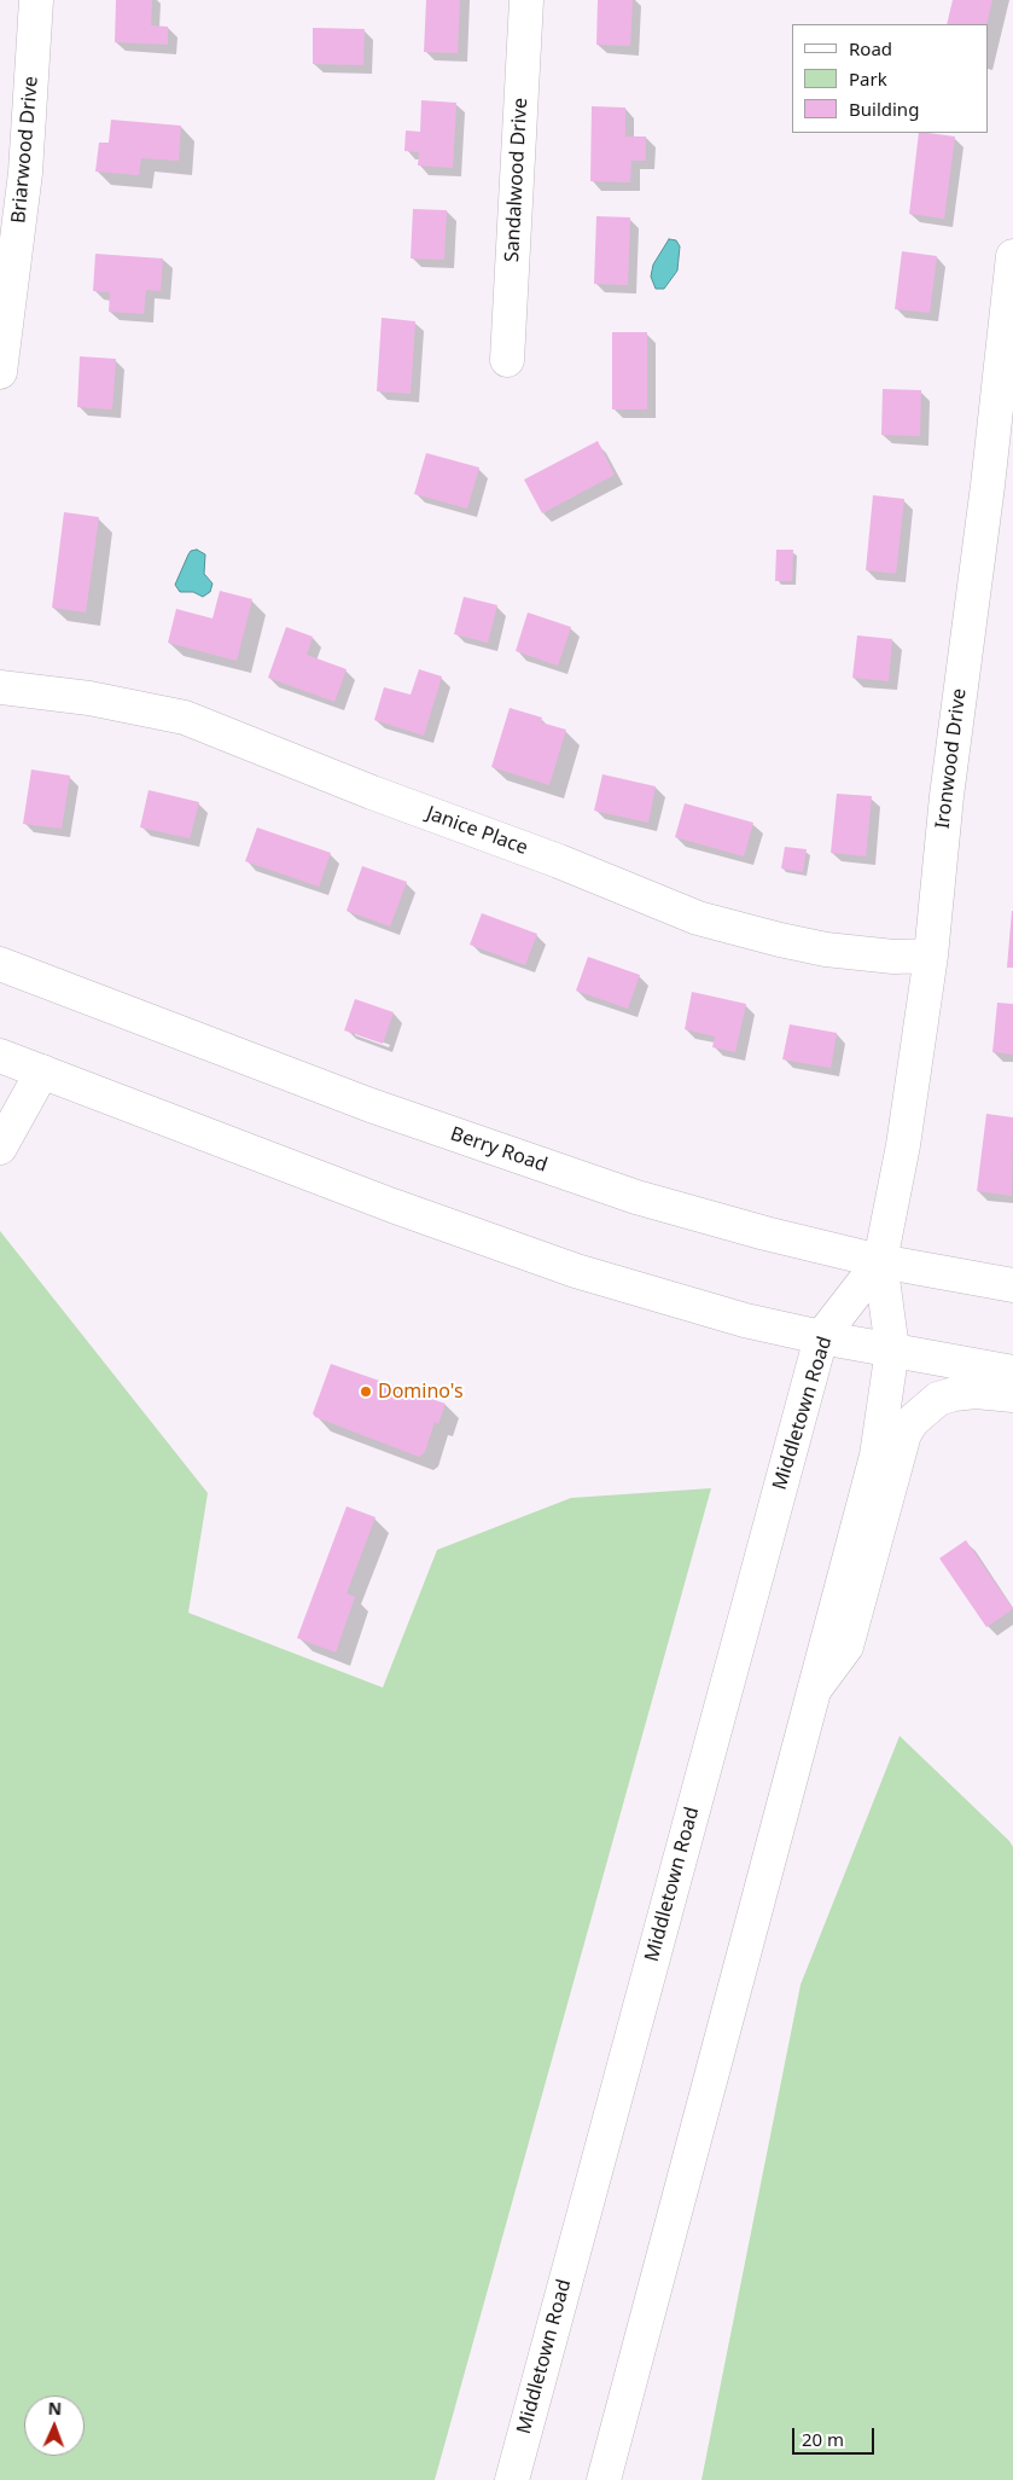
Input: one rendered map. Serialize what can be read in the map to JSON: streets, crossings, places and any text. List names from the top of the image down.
{
  "streets": {
    "main road": [
      "Briarwood Drive",
      "Sandalwood Drive",
      "Ironwood Drive",
      "Janice Place",
      "Berry Road",
      "Middletown Road"
    ]
  },
  "crossings": [
    ["Ironwood Drive", "Janice Place"],
    ["Ironwood Drive", "Berry Road"],
    ["Ironwood Drive", "Middletown Road"],
    ["Berry Road", "Middletown Road"]
  ],
  "places": ["Domino's"],
  "legend": ["Road", "Park", "Building"],
  "scale_bar": "20 m",
  "north": "top"
}
